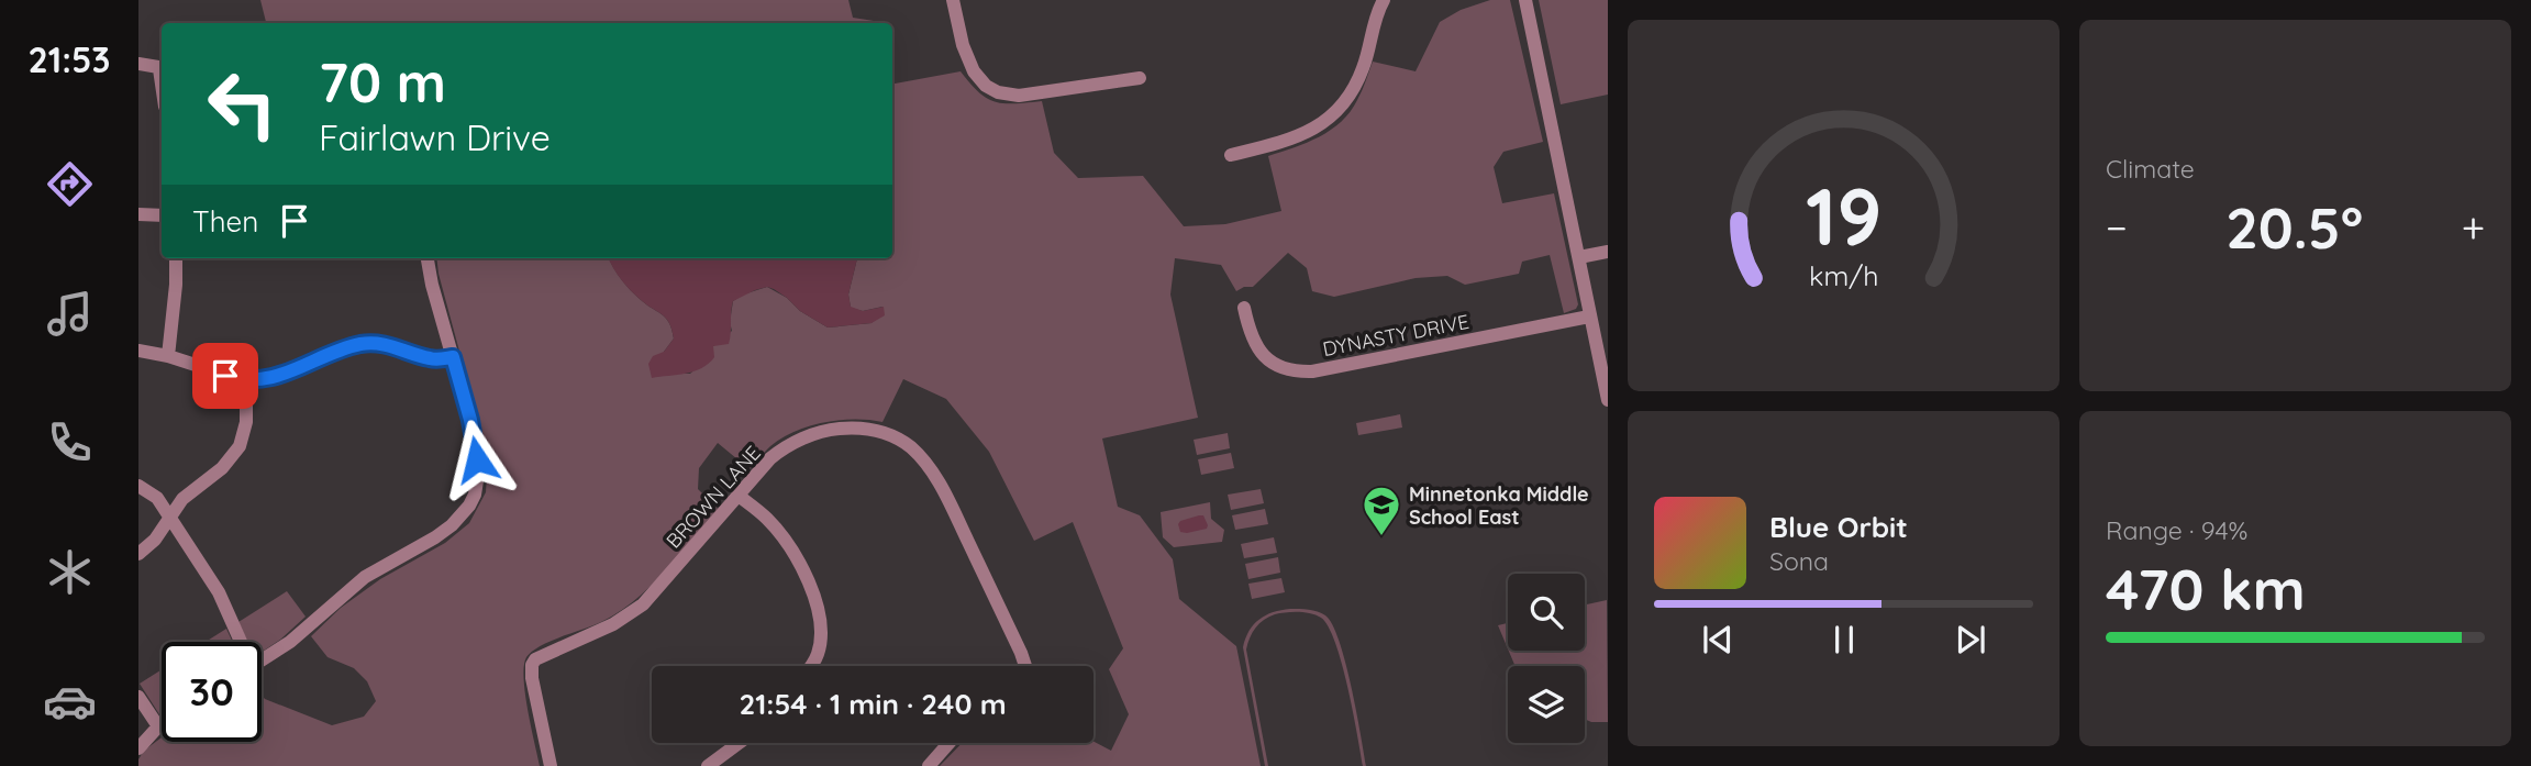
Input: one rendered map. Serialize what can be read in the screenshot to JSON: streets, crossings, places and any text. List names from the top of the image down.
{
  "streets": {
    "street": ["DYNASTY DRIVE", "BROWN LANE"]
  },
  "places": {
    "school or university": ["Minnetonka Middle School East"]
  },
  "page": {
    "tabs": "21:53",
    "tile": [
      "Climate",
      ["Range · 94%", "470 km"]
    ],
    "turn": ["70 m", "Fairlawn Drive"],
    "then": "Then",
    "heat": ["−", "20.5°", "+"],
    "song": ["Blue Orbit", "Sona"],
    "limit": "30",
    "trip": "21:54 · 1 min · 240 m",
    "gauge": ["19", "km/h"]
  }
}
